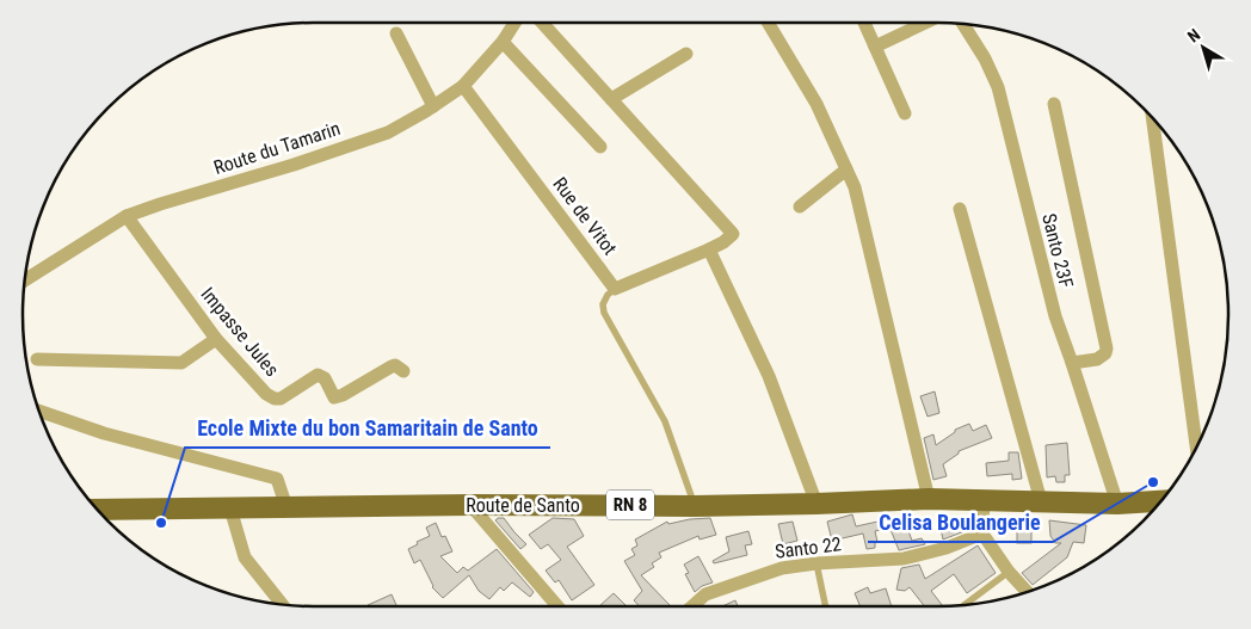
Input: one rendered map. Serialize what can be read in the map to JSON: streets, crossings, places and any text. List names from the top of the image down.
{
  "streets": {
    "main road": ["Route de Santo", "RN 8"],
    "street": [
      "Route du Tamarin",
      "Rue de Vitot",
      "Santo 23F",
      "Impasse Jules",
      "Santo 22"
    ]
  },
  "crossings": [
    ["Route du Tamarin", "Rue de Vitot"],
    ["Route du Tamarin", "Impasse Jules"],
    ["Santo 23F", "Route de Santo"]
  ],
  "places": ["Celisa Boulangerie", "Ecole Mixte du bon Samaritain de Santo"],
  "north": "top left"
}
